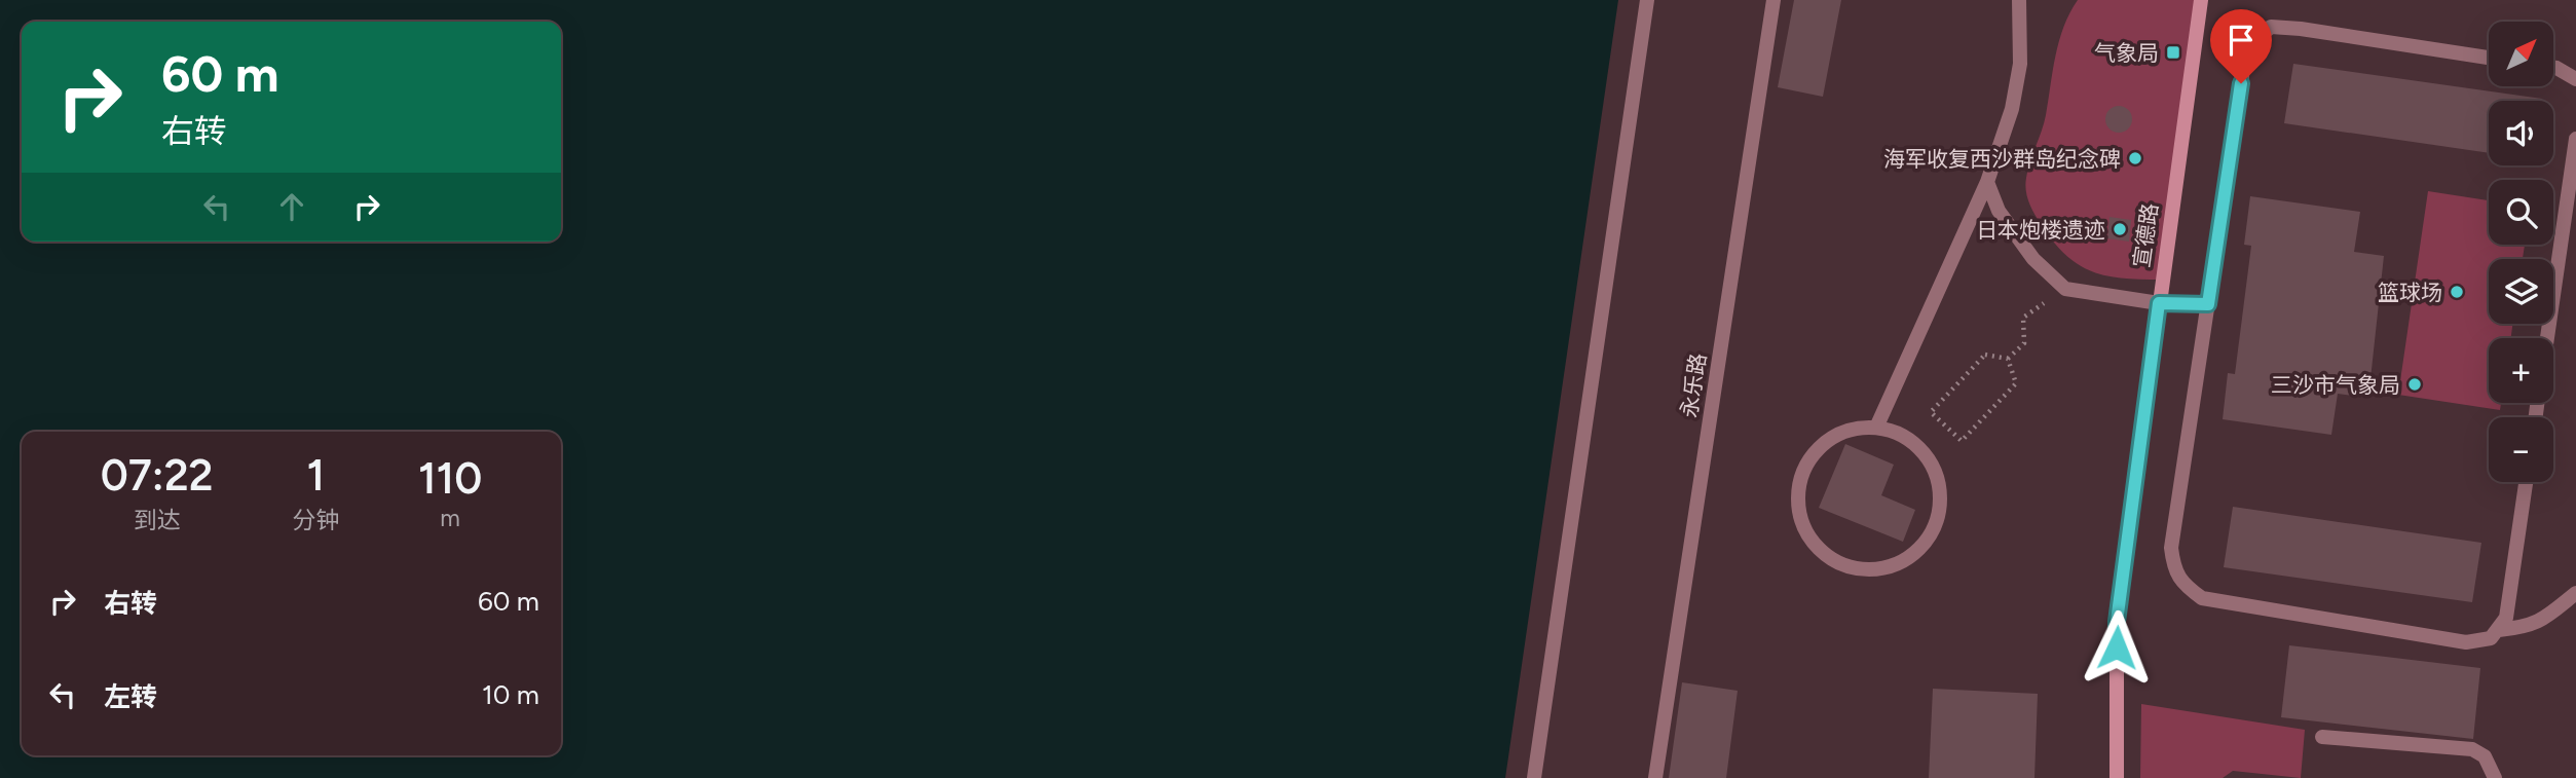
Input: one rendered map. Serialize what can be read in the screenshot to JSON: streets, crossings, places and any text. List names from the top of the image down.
{
  "streets": {
    "street": ["宣德路", "永乐路"]
  },
  "places": {
    "transit": ["气象局"],
    "other": [
      "海军收复西沙群岛纪念碑",
      "日本炮楼遗迹",
      "篮球场",
      "三沙市气象局"
    ]
  },
  "north": "top right",
  "page": {
    "map_buttons": ["+", "−"],
    "turn": ["60 m", "右转"],
    "eta": [
      "07:22",
      "到达",
      "1",
      "分钟",
      "110",
      "m"
    ],
    "list": [
      {
        "name": "右转",
        "value": "60 m"
      },
      {
        "name": "左转",
        "value": "10 m"
      }
    ]
  }
}
